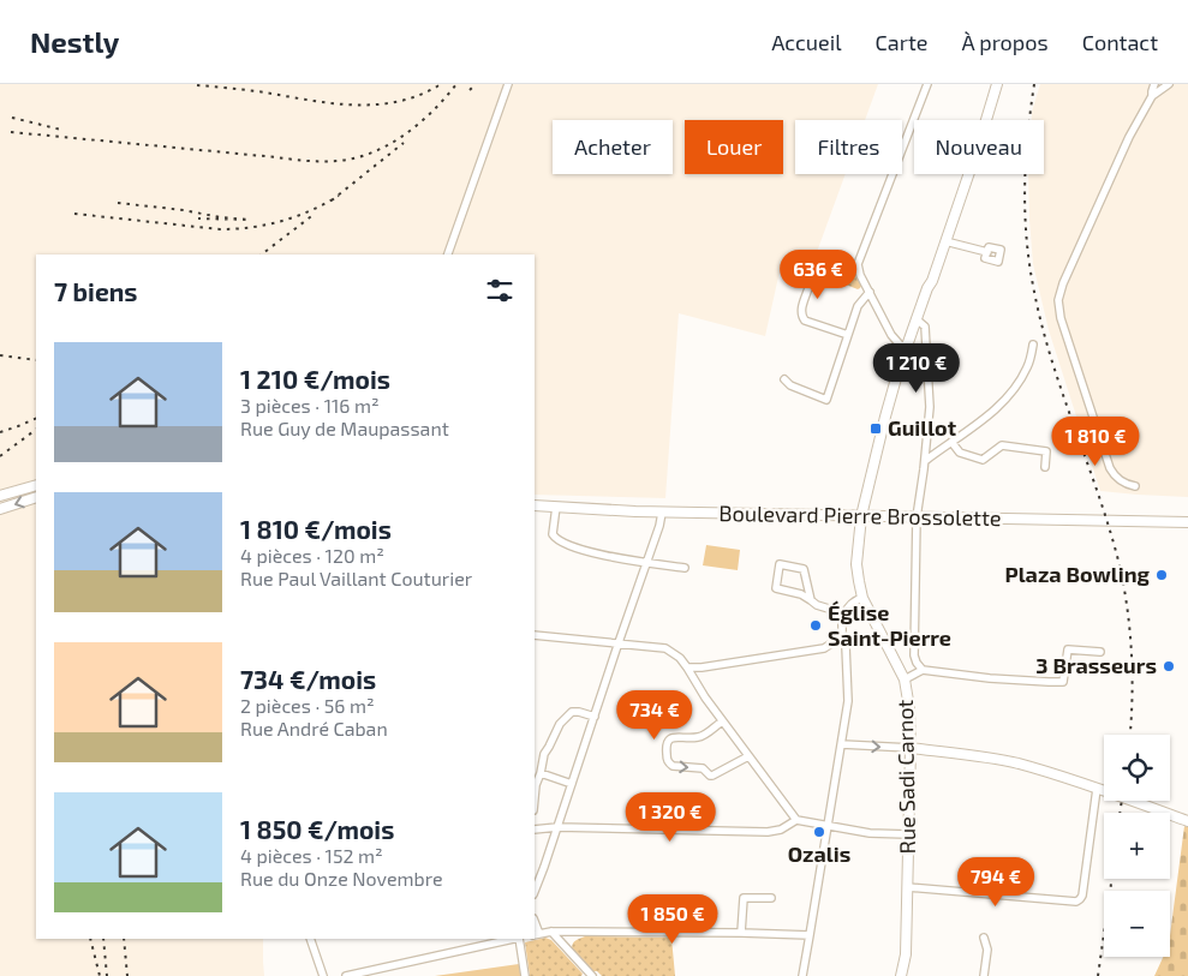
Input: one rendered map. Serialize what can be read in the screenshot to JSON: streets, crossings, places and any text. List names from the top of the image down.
{
  "streets": {
    "street": ["Boulevard Pierre Brossolette", "Rue Sadi Carnot"]
  },
  "crossings": [
    ["Boulevard Pierre Brossolette", "Rue Sadi Carnot"]
  ],
  "places": {
    "transit": ["Guillot"],
    "other": [
      "Plaza Bowling",
      "Église Saint-Pierre",
      "3 Brasseurs",
      "Ozalis"
    ]
  },
  "page": {
    "header": "Nestly",
    "nav": [
      "Accueil",
      "Carte",
      "À propos",
      "Contact"
    ],
    "chip": [
      "Acheter",
      "Louer",
      "Filtres",
      "Nouveau"
    ],
    "price": [
      "636 €",
      "1 210 €",
      "1 810 €",
      "734 €",
      "1 320 €",
      "794 €",
      "1 850 €"
    ],
    "heading": "7 biens",
    "list": [
      {
        "name": "1 210 €/mois",
        "note": "3 pièces · 116 m² · Rue Guy de Maupassant"
      },
      {
        "name": "1 810 €/mois",
        "note": "4 pièces · 120 m² · Rue Paul Vaillant Couturier"
      },
      {
        "name": "734 €/mois",
        "note": "2 pièces · 56 m² · Rue André Caban"
      },
      {
        "name": "1 850 €/mois",
        "note": "4 pièces · 152 m² · Rue du Onze Novembre"
      }
    ],
    "map_buttons": ["+", "−"]
  }
}
